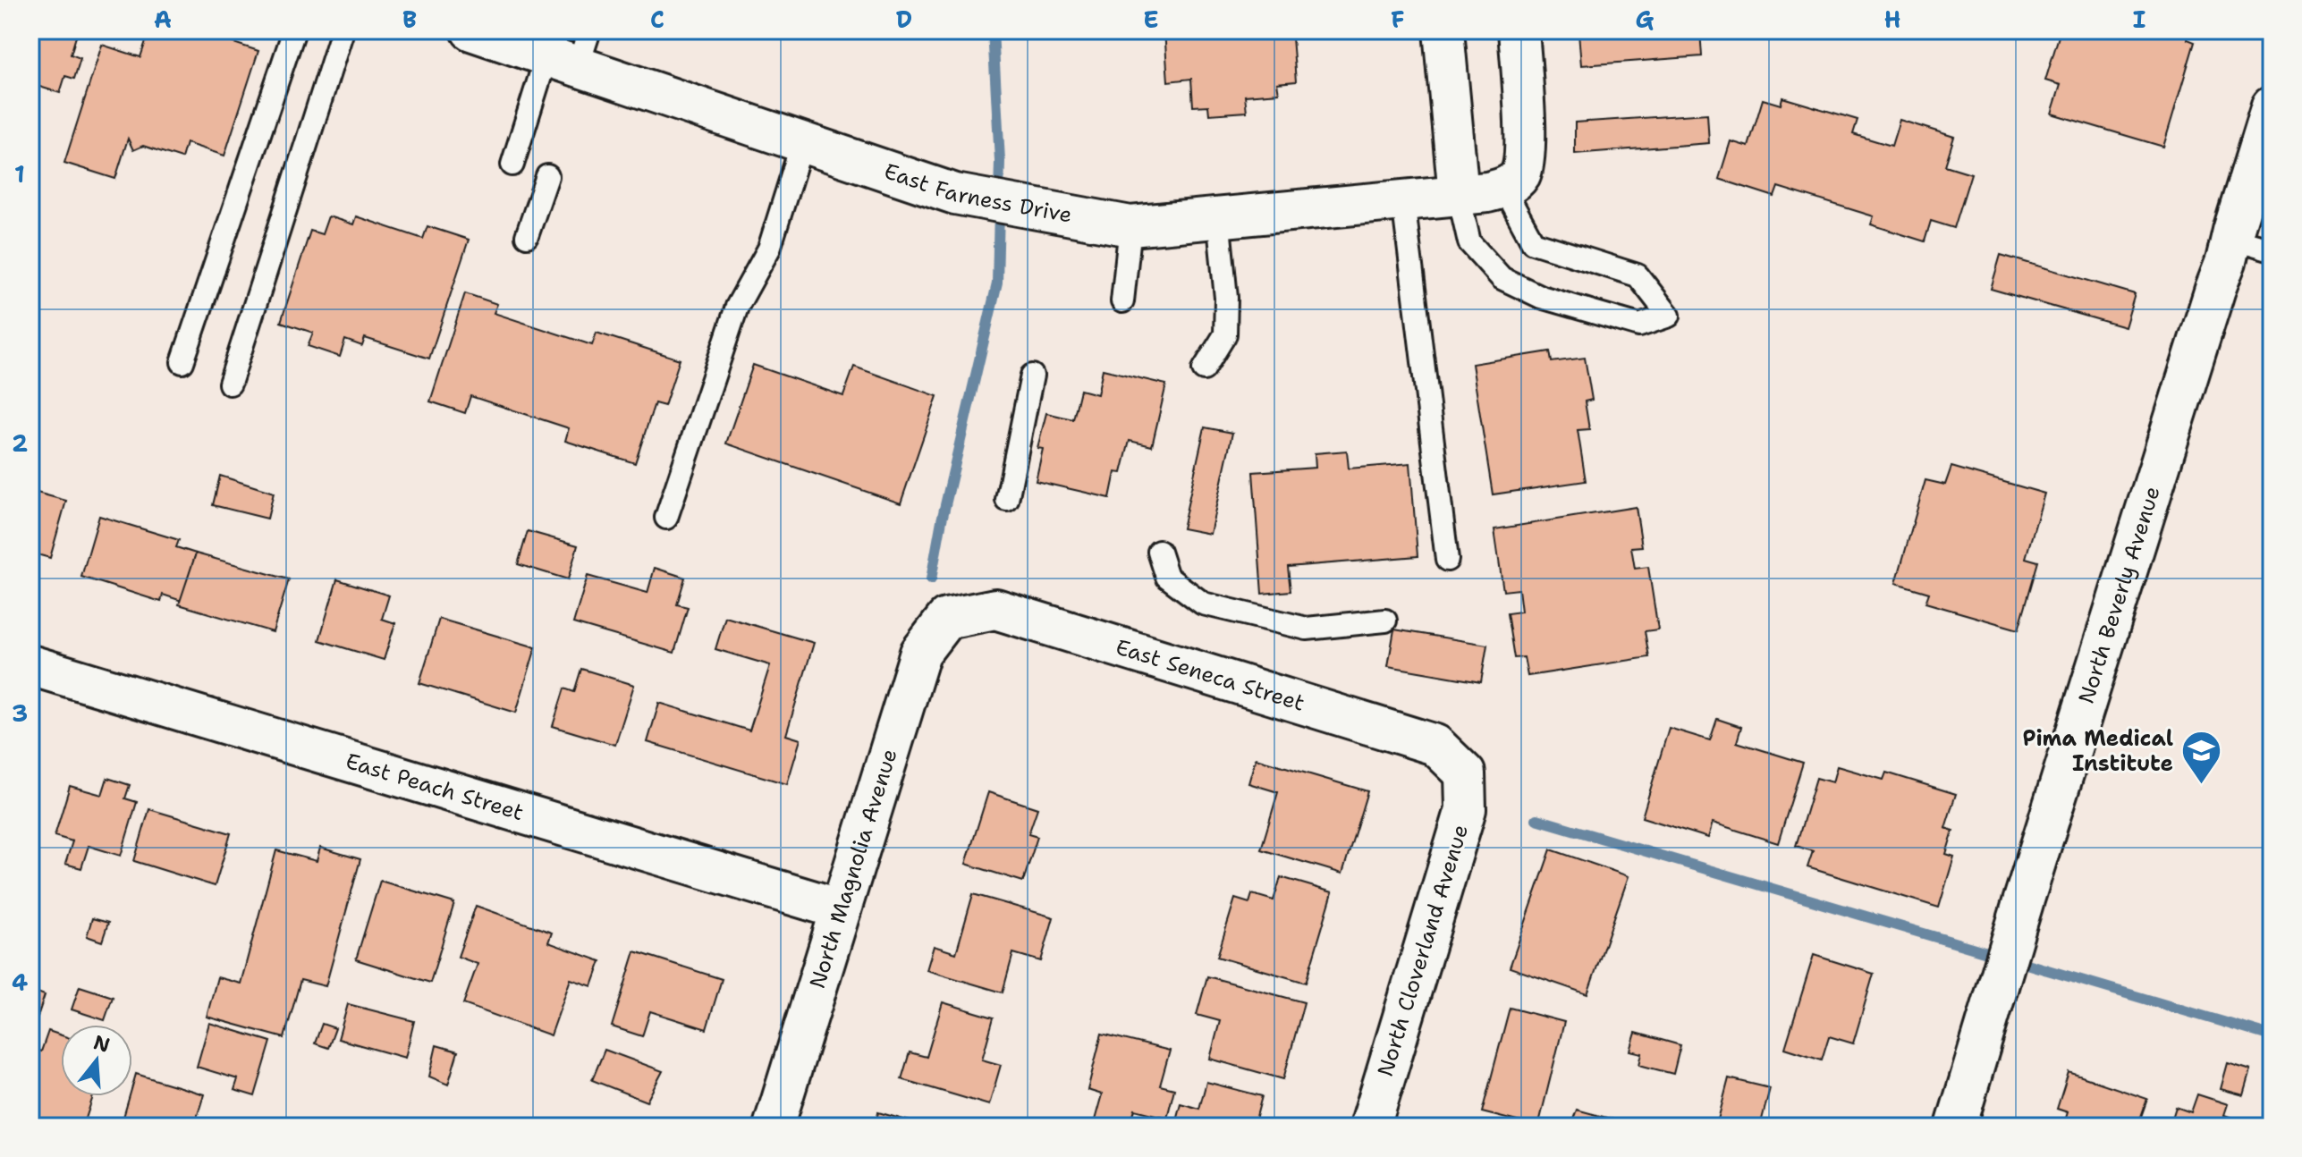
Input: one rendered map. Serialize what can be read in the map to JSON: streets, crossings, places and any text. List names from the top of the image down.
{
  "streets": {
    "street": [
      "East Farness Drive",
      "North Beverly Avenue",
      "East Seneca Street",
      "East Peach Street",
      "North Magnolia Avenue",
      "North Cloverland Avenue"
    ]
  },
  "crossings": [
    ["East Seneca Street", "North Magnolia Avenue"],
    ["East Seneca Street", "North Cloverland Avenue"],
    ["East Peach Street", "North Magnolia Avenue"]
  ],
  "places": {
    "school or university": ["Pima Medical Institute"]
  },
  "north": "top",
  "grid": {
    "columns": [
      "A",
      "B",
      "C",
      "D",
      "E",
      "F",
      "G",
      "H",
      "I"
    ],
    "rows": [
      "1",
      "2",
      "3",
      "4"
    ]
  }
}
